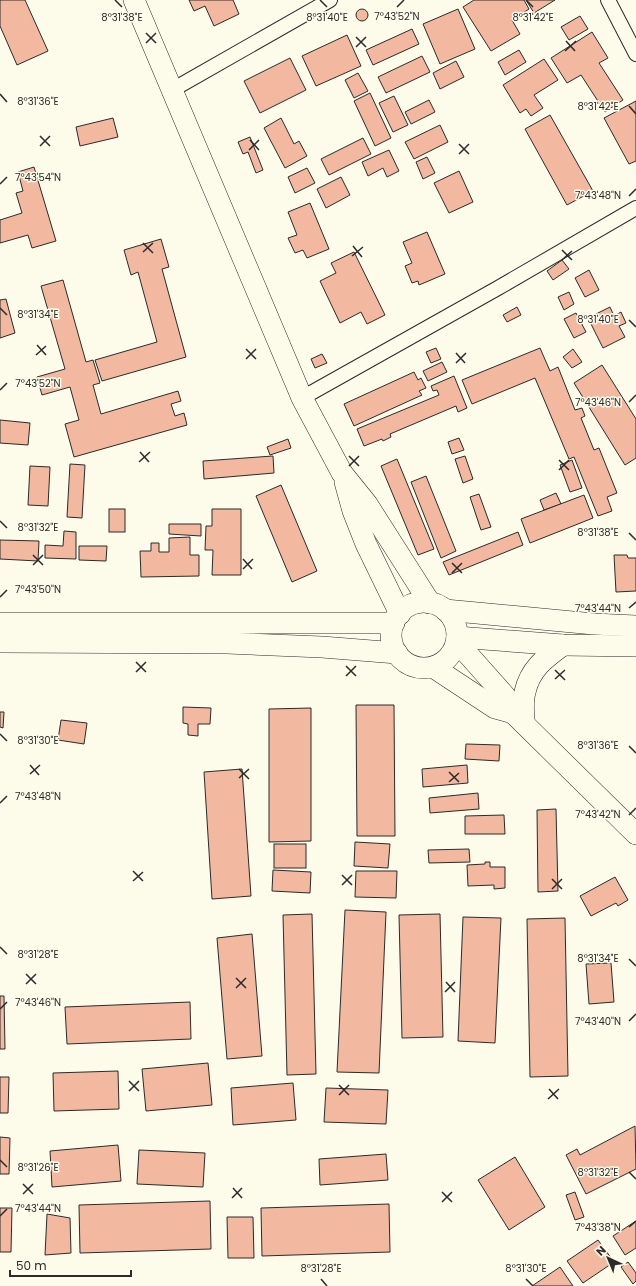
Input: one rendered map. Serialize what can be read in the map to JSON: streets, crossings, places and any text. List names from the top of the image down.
{
  "scale_bar": "50 m",
  "north": "top left",
  "coordinates": [
    "7°43'52\"N",
    "8°31'42\"E",
    "8°31'38\"E",
    "8°31'40\"E",
    "8°31'36\"E",
    "7°43'54\"N",
    "7°43'48\"N",
    "8°31'34\"E",
    "7°43'46\"N",
    "8°31'32\"E",
    "7°43'50\"N",
    "7°43'44\"N",
    "8°31'30\"E",
    "7°43'42\"N",
    "8°31'28\"E",
    "7°43'40\"N",
    "8°31'26\"E",
    "7°43'38\"N"
  ]
}
